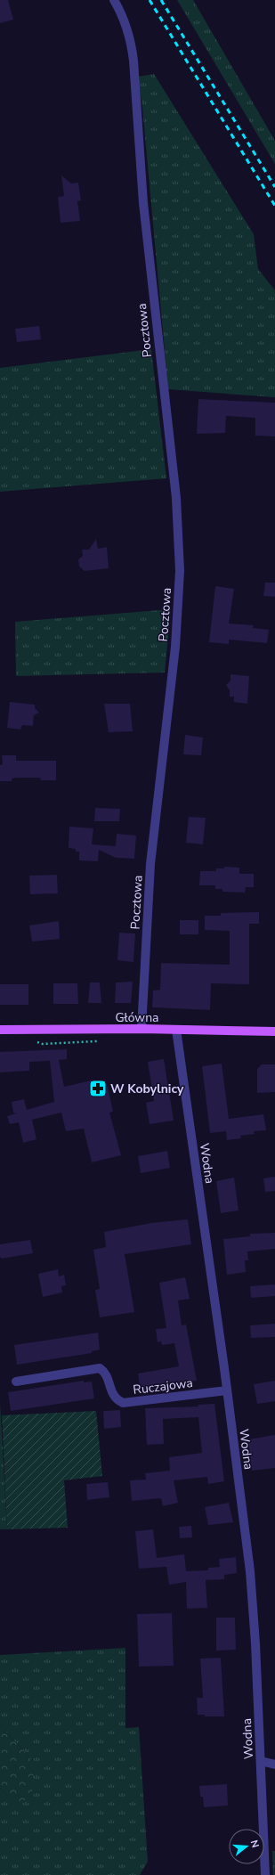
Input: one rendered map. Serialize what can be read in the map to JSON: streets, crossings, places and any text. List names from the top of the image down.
{
  "streets": {
    "main road": ["Główna"],
    "street": ["Pocztowa", "Wodna", "Ruczajowa"]
  },
  "crossings": [
    ["Pocztowa", "Główna"],
    ["Główna", "Wodna"],
    ["Wodna", "Ruczajowa"]
  ],
  "places": {
    "pharmacy": ["W Kobylnicy"]
  },
  "north": "right"
}
